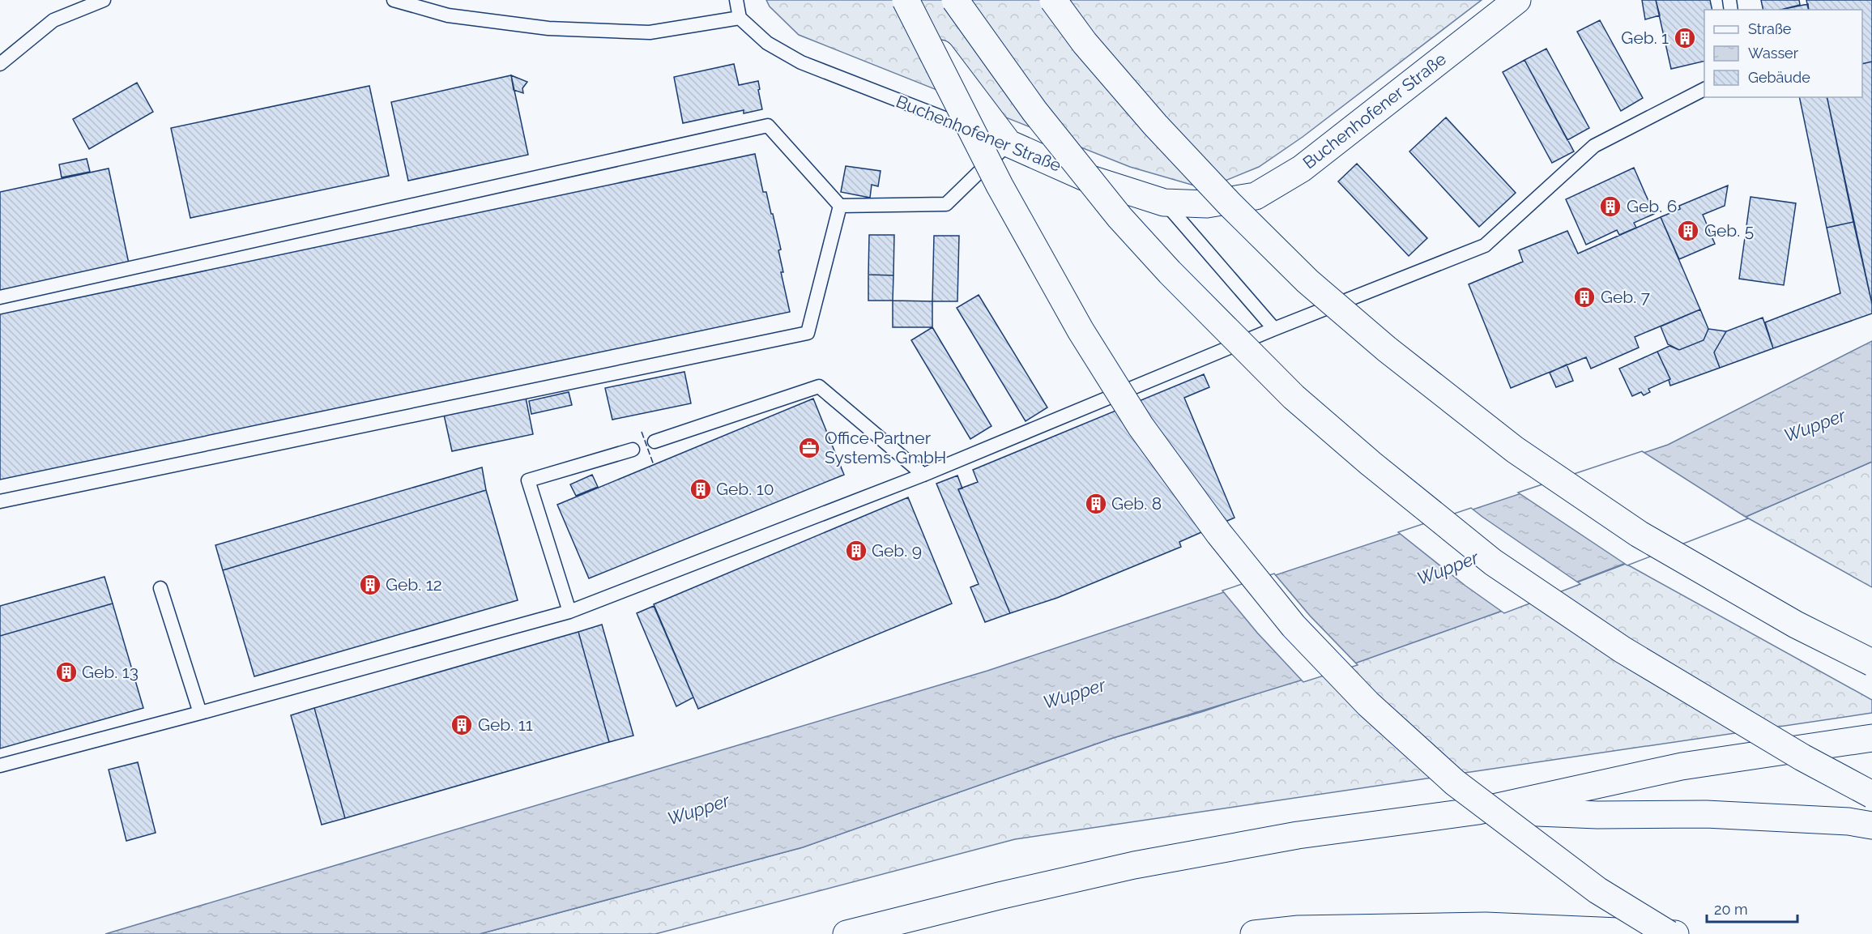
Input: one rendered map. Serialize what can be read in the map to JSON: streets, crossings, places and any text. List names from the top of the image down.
{
  "streets": {
    "main road": ["Buchenhofener Straße"]
  },
  "water": ["Wupper"],
  "places": {
    "building": [
      "Geb. 1",
      "Geb. 6",
      "Geb. 5",
      "Geb. 7",
      "Geb. 10",
      "Geb. 8",
      "Geb. 9",
      "Geb. 12",
      "Geb. 13",
      "Geb. 11"
    ],
    "office": ["Office Partner Systems GmbH"]
  },
  "legend": ["Straße", "Wasser", "Gebäude"],
  "scale_bar": "20 m"
}
